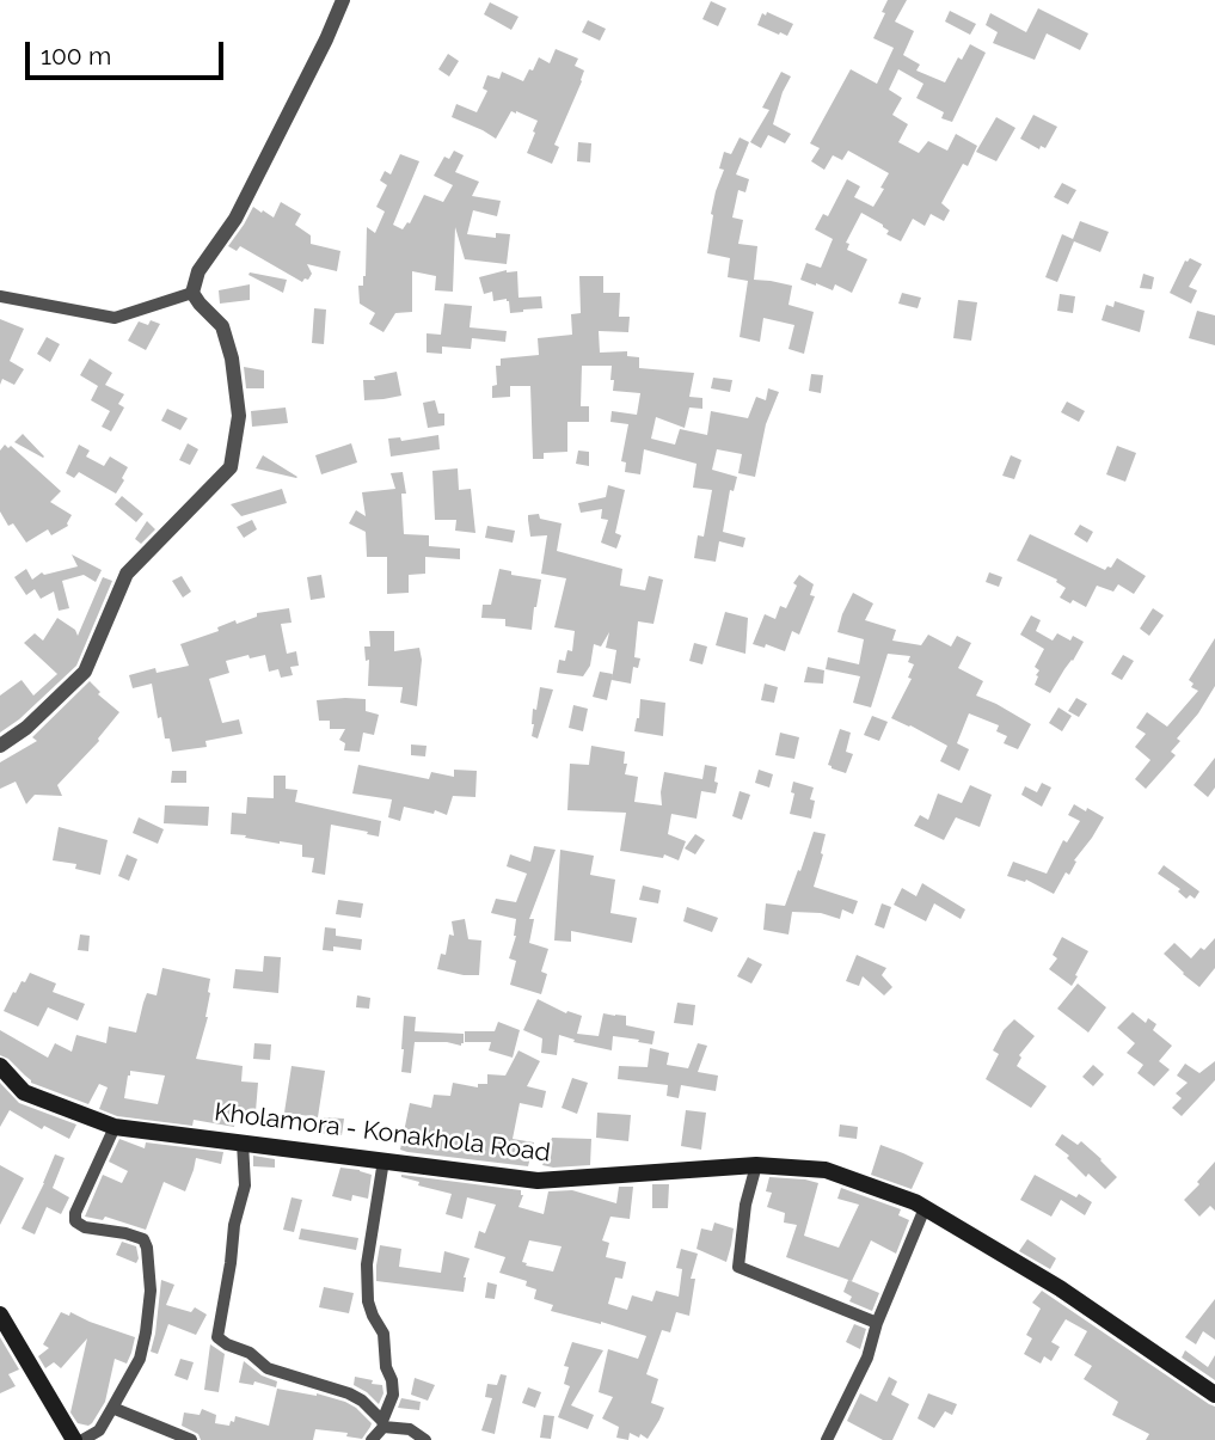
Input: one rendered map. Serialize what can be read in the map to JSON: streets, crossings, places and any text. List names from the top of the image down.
{
  "streets": {
    "main road": ["Kholamora - Konakhola Road"]
  },
  "scale_bar": "100 m"
}
